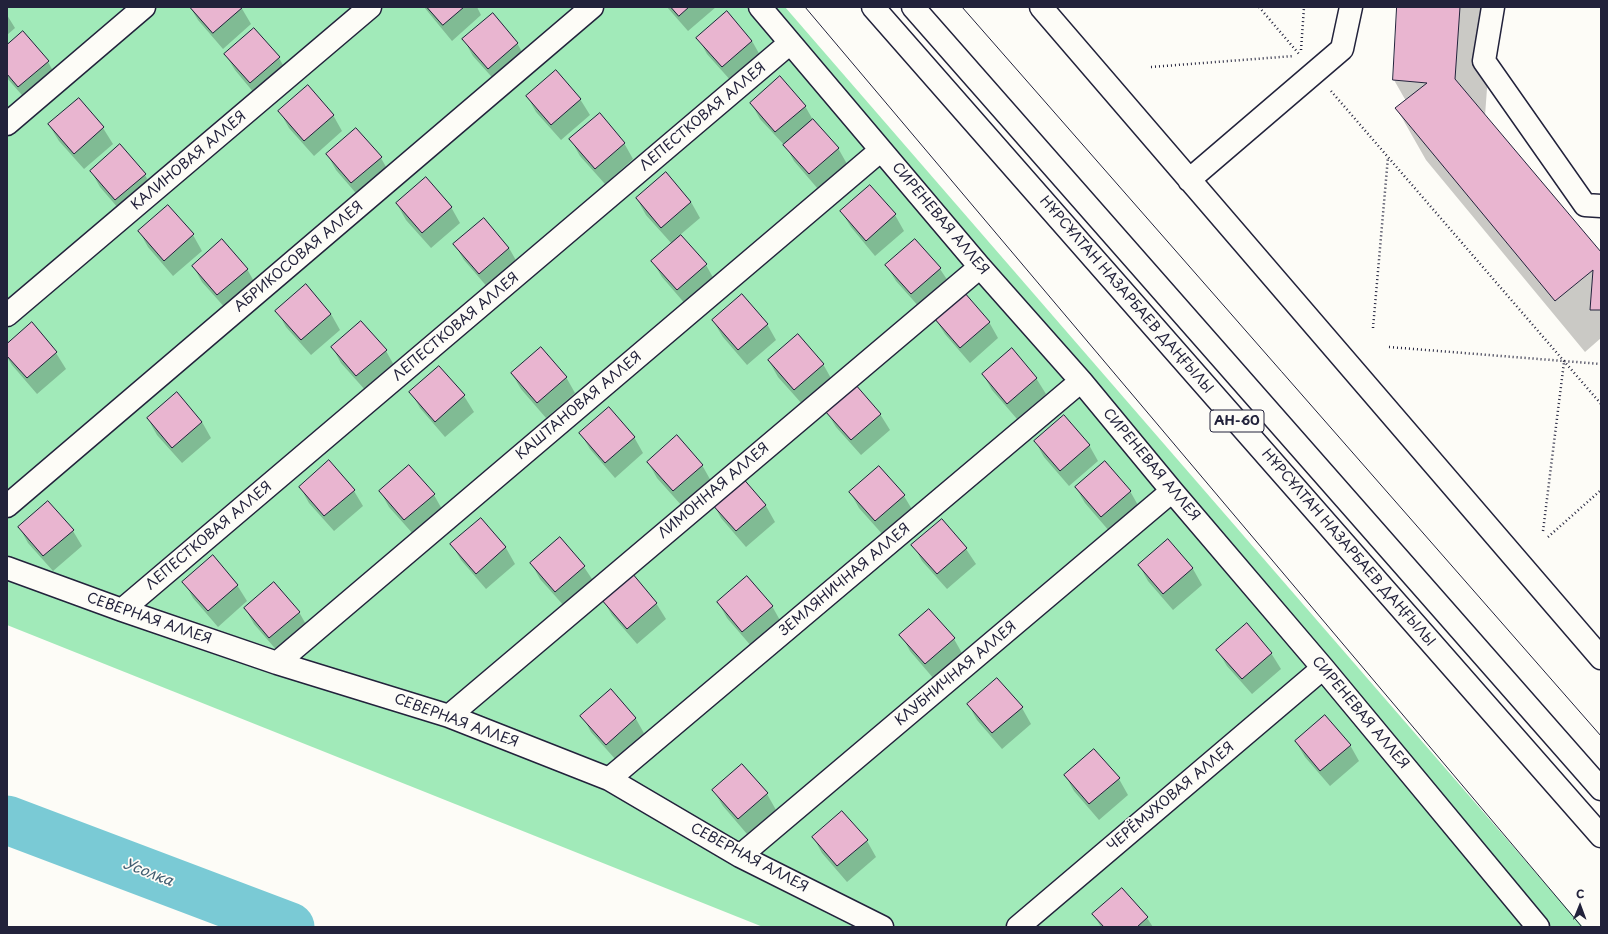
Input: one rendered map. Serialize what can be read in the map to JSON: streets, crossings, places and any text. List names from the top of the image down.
{
  "streets": {
    "street": [
      "ЛЕПЕСТКОВАЯ АЛЛЕЯ",
      "КАЛИНОВАЯ АЛЛЕЯ",
      "СИРЕНЕВАЯ АЛЛЕЯ",
      "АБРИКОСОВАЯ АЛЛЕЯ",
      "НҰРСҰЛТАН НАЗАРБАЕВ ДАҢҒЫЛЫ",
      "КАШТАНОВАЯ АЛЛЕЯ",
      "АН-60",
      "ЛИМОННАЯ АЛЛЕЯ",
      "ЗЕМЛЯНИЧНАЯ АЛЛЕЯ",
      "СЕВЕРНАЯ АЛЛЕЯ",
      "КЛУБНИЧНАЯ АЛЛЕЯ",
      "ЧЕРЁМУХОВАЯ АЛЛЕЯ"
    ]
  },
  "crossings": [
    ["ЛЕПЕСТКОВАЯ АЛЛЕЯ", "СИРЕНЕВАЯ АЛЛЕЯ"],
    ["ЛЕПЕСТКОВАЯ АЛЛЕЯ", "СЕВЕРНАЯ АЛЛЕЯ"],
    ["СИРЕНЕВАЯ АЛЛЕЯ", "КАШТАНОВАЯ АЛЛЕЯ"],
    ["СИРЕНЕВАЯ АЛЛЕЯ", "ЛИМОННАЯ АЛЛЕЯ"],
    ["СИРЕНЕВАЯ АЛЛЕЯ", "ЗЕМЛЯНИЧНАЯ АЛЛЕЯ"],
    ["СИРЕНЕВАЯ АЛЛЕЯ", "КЛУБНИЧНАЯ АЛЛЕЯ"],
    ["СИРЕНЕВАЯ АЛЛЕЯ", "ЧЕРЁМУХОВАЯ АЛЛЕЯ"],
    ["КАШТАНОВАЯ АЛЛЕЯ", "СЕВЕРНАЯ АЛЛЕЯ"],
    ["ЛИМОННАЯ АЛЛЕЯ", "СЕВЕРНАЯ АЛЛЕЯ"],
    ["ЗЕМЛЯНИЧНАЯ АЛЛЕЯ", "СЕВЕРНАЯ АЛЛЕЯ"],
    ["СЕВЕРНАЯ АЛЛЕЯ", "КЛУБНИЧНАЯ АЛЛЕЯ"]
  ],
  "water": ["Усолка"],
  "north": "top"
}
